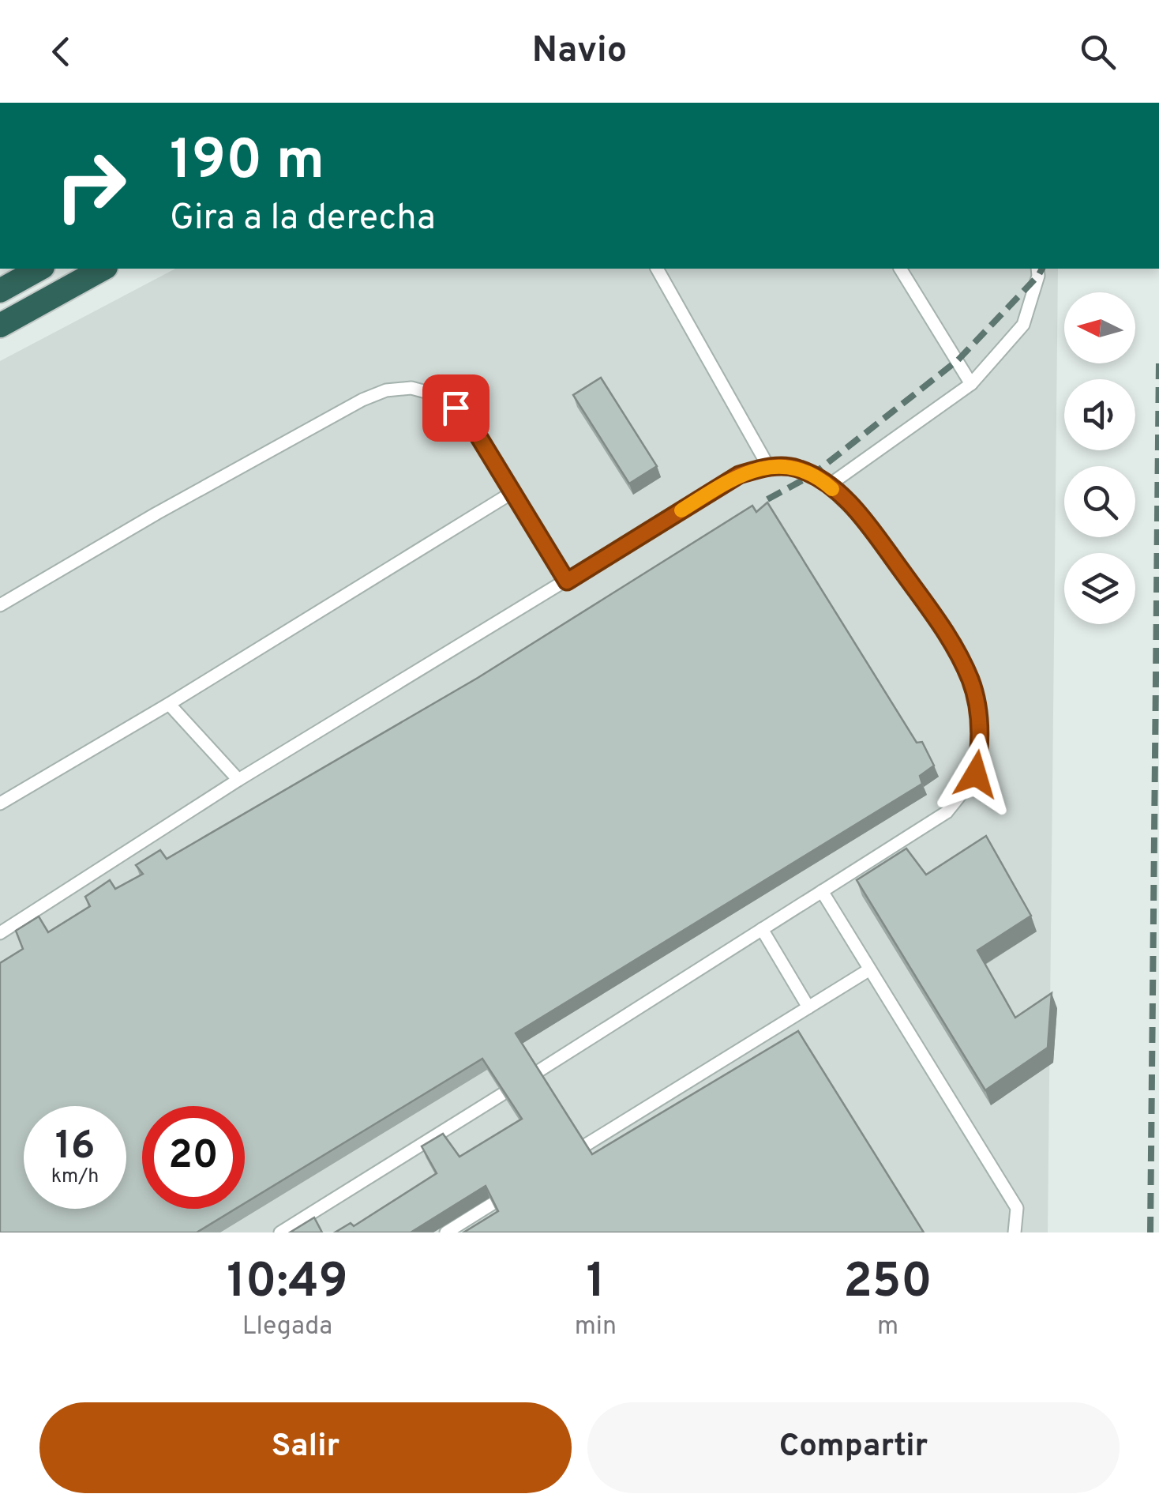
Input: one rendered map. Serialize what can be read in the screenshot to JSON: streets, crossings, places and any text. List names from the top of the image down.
{
  "north": "left",
  "page": {
    "header": "Navio",
    "turn": ["190 m", "Gira a la derecha"],
    "speed": "16 km/h",
    "limit": "20",
    "eta": [
      "10:49",
      "Llegada",
      "1",
      "min",
      "250",
      "m"
    ],
    "buttons": ["Salir", "Compartir"]
  }
}
